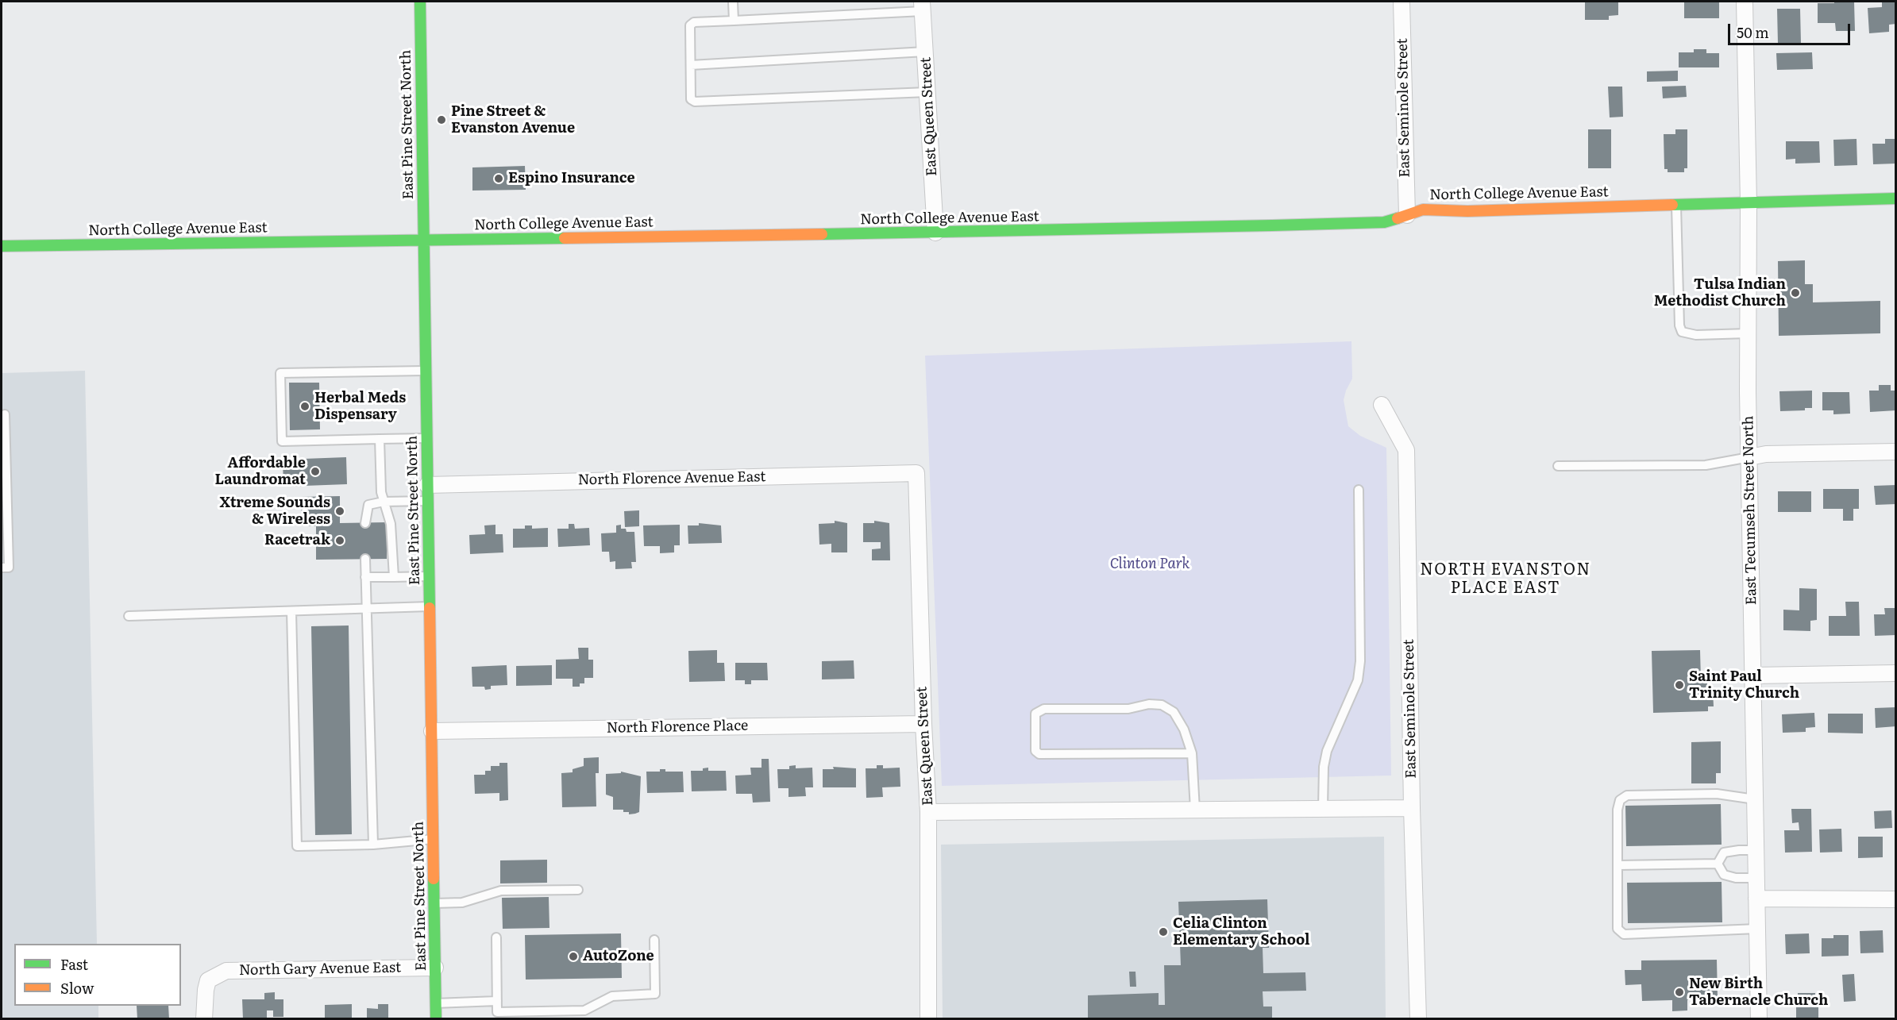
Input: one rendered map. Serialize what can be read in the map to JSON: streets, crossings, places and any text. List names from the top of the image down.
{
  "streets": {
    "street": [
      "East Seminole Street",
      "East Queen Street",
      "East Pine Street North",
      "North College Avenue East",
      "North Florence Avenue East",
      "East Tecumseh Street North",
      "North Florence Place",
      "North Gary Avenue East"
    ]
  },
  "crossings": [
    ["East Seminole Street", "North College Avenue East"],
    ["East Queen Street", "North College Avenue East"],
    ["East Queen Street", "North Florence Avenue East"],
    ["East Queen Street", "North Florence Place"],
    ["East Pine Street North", "North College Avenue East"],
    ["East Pine Street North", "North Florence Avenue East"],
    ["East Pine Street North", "North Florence Place"],
    ["East Pine Street North", "North Gary Avenue East"],
    ["North College Avenue East", "East Tecumseh Street North"]
  ],
  "districts": ["NORTH EVANSTON PLACE EAST"],
  "parks": ["Clinton Park"],
  "places": [
    "Pine Street & Evanston Avenue",
    "Espino Insurance",
    "Tulsa Indian Methodist Church",
    "Herbal Meds Dispensary",
    "Affordable Laundromat",
    "Xtreme Sounds & Wireless",
    "Racetrak",
    "Saint Paul Trinity Church",
    "Celia Clinton Elementary School",
    "AutoZone",
    "New Birth Tabernacle Church"
  ],
  "legend": ["Fast", "Slow"],
  "scale_bar": "50 m"
}
